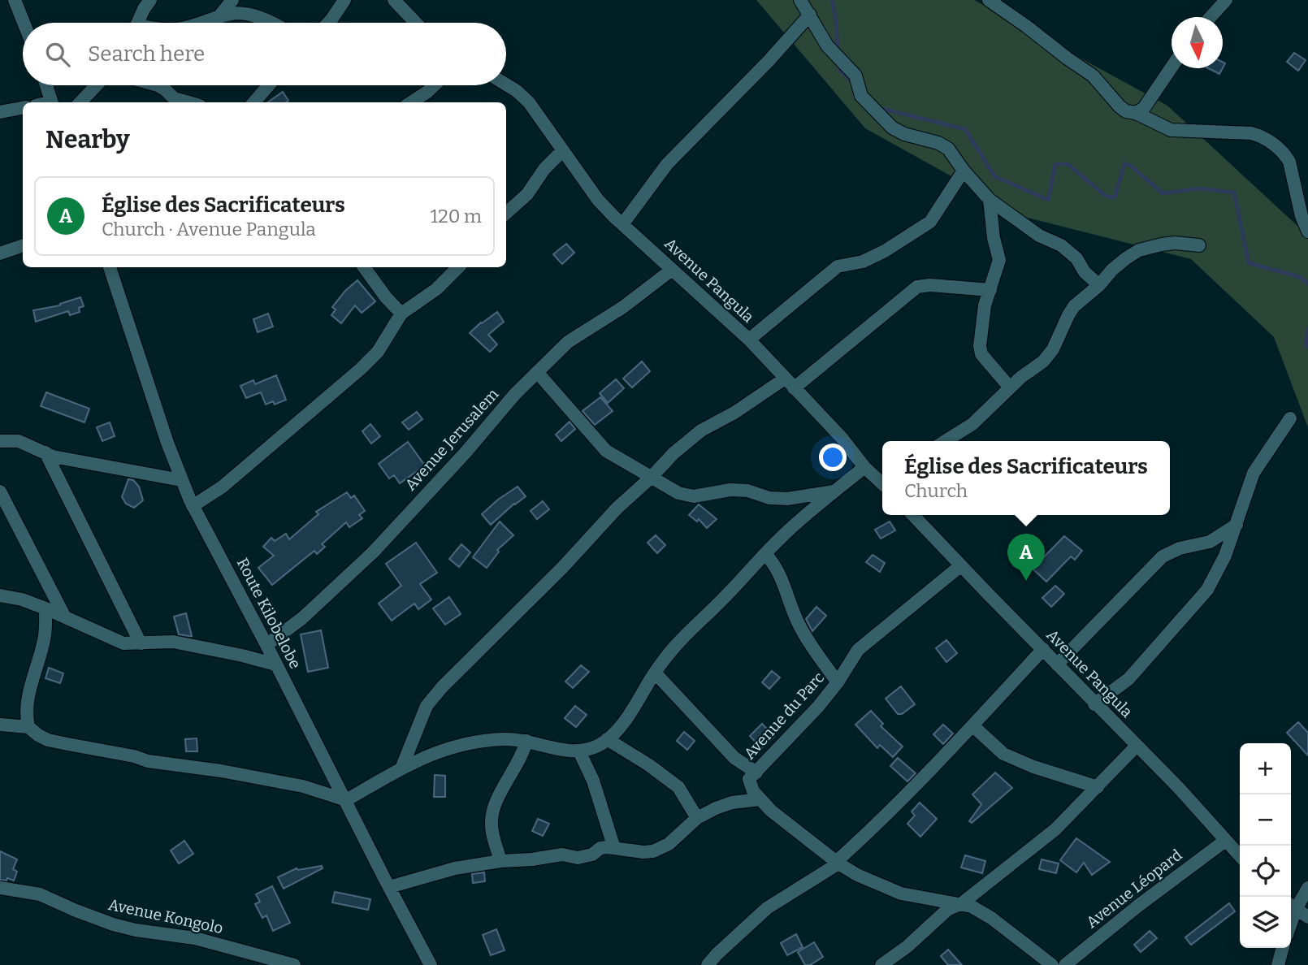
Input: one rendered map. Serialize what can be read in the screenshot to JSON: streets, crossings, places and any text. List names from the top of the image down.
{
  "streets": {
    "street": [
      "Avenue Pangula",
      "Avenue Jerusalem",
      "Route Kilobelobe",
      "Avenue du Parc",
      "Avenue Léopard",
      "Avenue Kongolo"
    ]
  },
  "crossings": [
    ["Avenue Pangula", "Avenue Jerusalem"],
    ["Avenue Pangula", "Avenue du Parc"],
    ["Avenue Pangula", "Avenue Léopard"],
    ["Avenue Jerusalem", "Route Kilobelobe"]
  ],
  "north": "bottom",
  "page": {
    "search": "Search here",
    "heading": "Nearby",
    "list": [
      {
        "mark": "A",
        "name": "Église des Sacrificateurs",
        "note": "Church · Avenue Pangula",
        "value": "120 m"
      }
    ],
    "popup": ["Église des Sacrificateurs", "Church"],
    "pins": "A",
    "map_buttons": ["+", "−"]
  }
}
